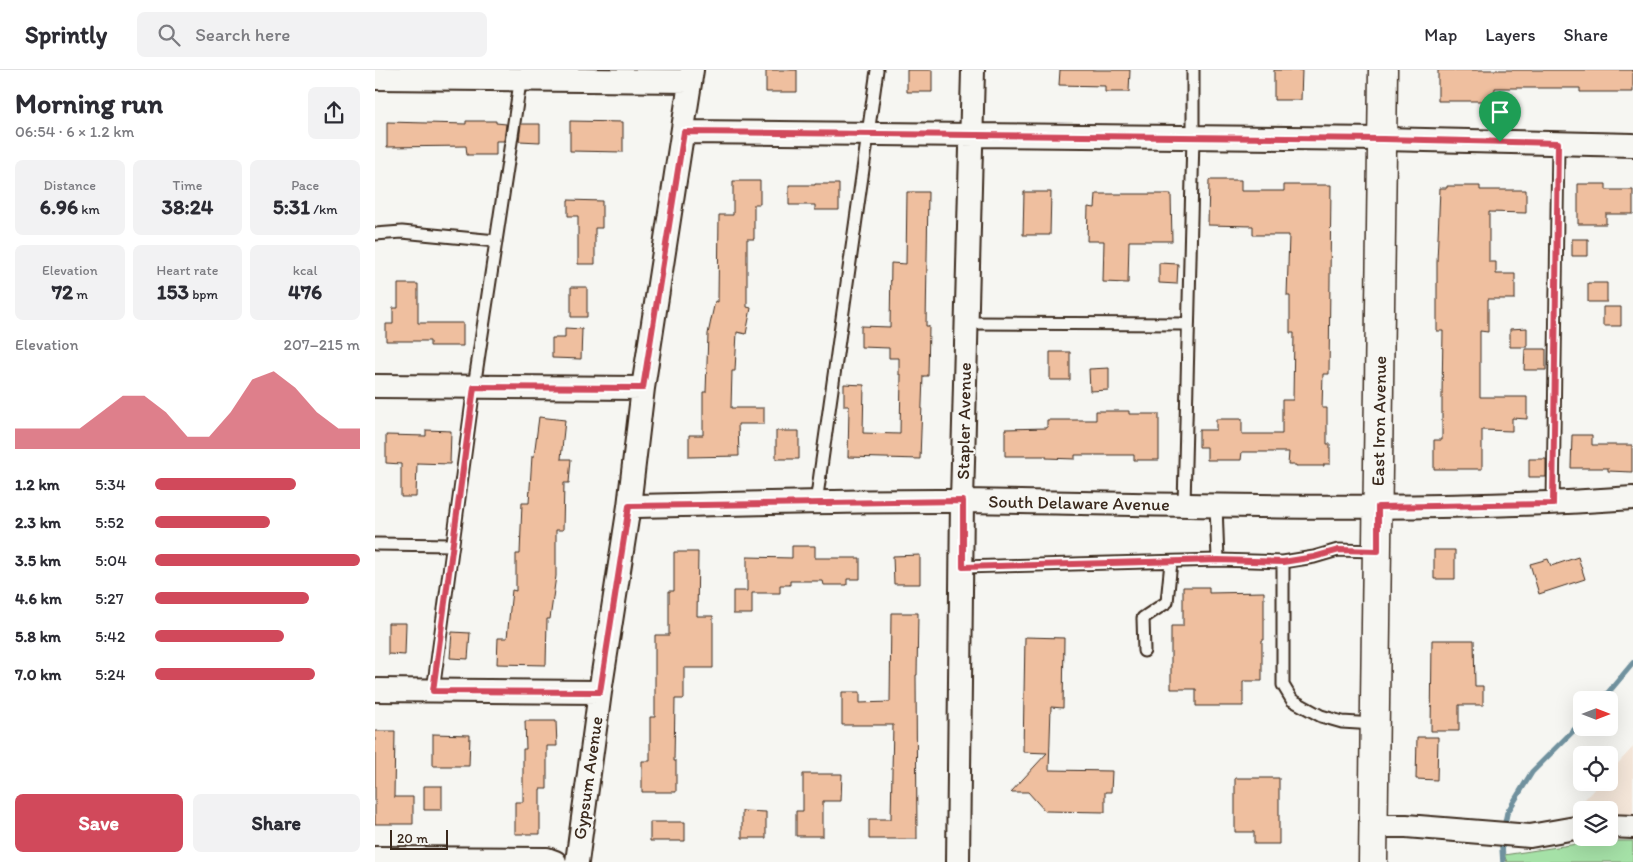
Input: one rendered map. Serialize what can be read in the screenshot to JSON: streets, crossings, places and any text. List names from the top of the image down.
{
  "streets": {
    "street": [
      "Stapler Avenue",
      "East Iron Avenue",
      "South Delaware Avenue",
      "Gypsum Avenue"
    ]
  },
  "crossings": [
    ["Stapler Avenue", "South Delaware Avenue"],
    ["East Iron Avenue", "South Delaware Avenue"],
    ["South Delaware Avenue", "Gypsum Avenue"]
  ],
  "scale_bar": "20 m",
  "north": "right",
  "page": {
    "header": "Sprintly",
    "search": "Search here",
    "nav": ["Map", "Layers", "Share"],
    "heading": ["Morning run", "06:54 · 6 × 1.2 km"],
    "stats": [
      ["Distance", "6.96 km"],
      ["Time", "38:24"],
      ["Pace", "5:31 /km"],
      ["Elevation", "72 m"],
      ["Heart rate", "153 bpm"],
      ["kcal", "476"]
    ],
    "chart": ["Elevation", "207–215 m"],
    "list": [
      {
        "name": "1.2 km",
        "note": "5:34"
      },
      {
        "name": "2.3 km",
        "note": "5:52"
      },
      {
        "name": "3.5 km",
        "note": "5:04"
      },
      {
        "name": "4.6 km",
        "note": "5:27"
      },
      {
        "name": "5.8 km",
        "note": "5:42"
      },
      {
        "name": "7.0 km",
        "note": "5:24"
      }
    ],
    "buttons": ["Save", "Share"],
    "scale": "20 m"
  }
}
